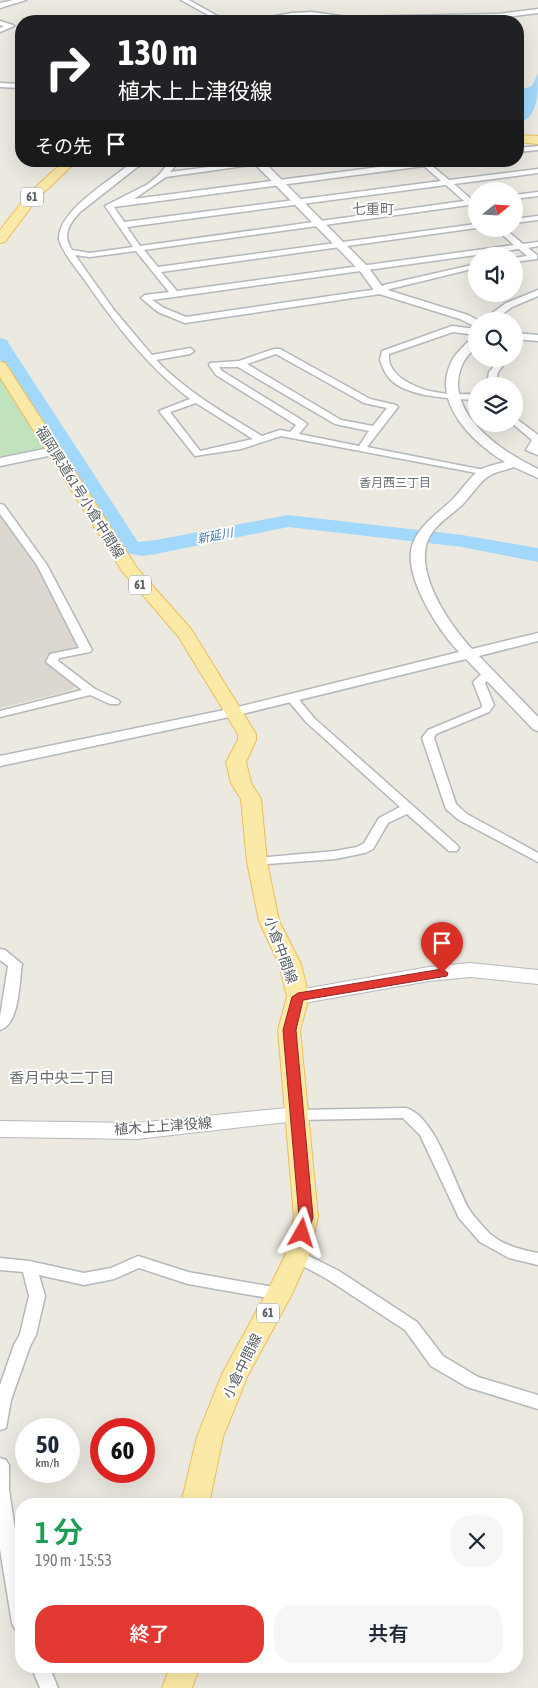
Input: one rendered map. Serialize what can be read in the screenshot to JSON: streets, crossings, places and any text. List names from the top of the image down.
{
  "streets": {
    "main road": [
      "61",
      "福岡県道61号小倉中間線",
      "小倉中間線",
      "植木上上津役線"
    ]
  },
  "crossings": [
    ["福岡県道61号小倉中間線", "小倉中間線"],
    ["小倉中間線", "植木上上津役線"]
  ],
  "districts": ["七重町", "香月西三丁目", "香月中央二丁目"],
  "water": ["新延川"],
  "north": "right",
  "page": {
    "turn": ["130 m", "植木上上津役線"],
    "then": "その先",
    "speed": "50 km/h",
    "limit": "60",
    "heading": ["1 分", "190 m · 15:53"],
    "buttons": ["終了", "共有"]
  }
}
